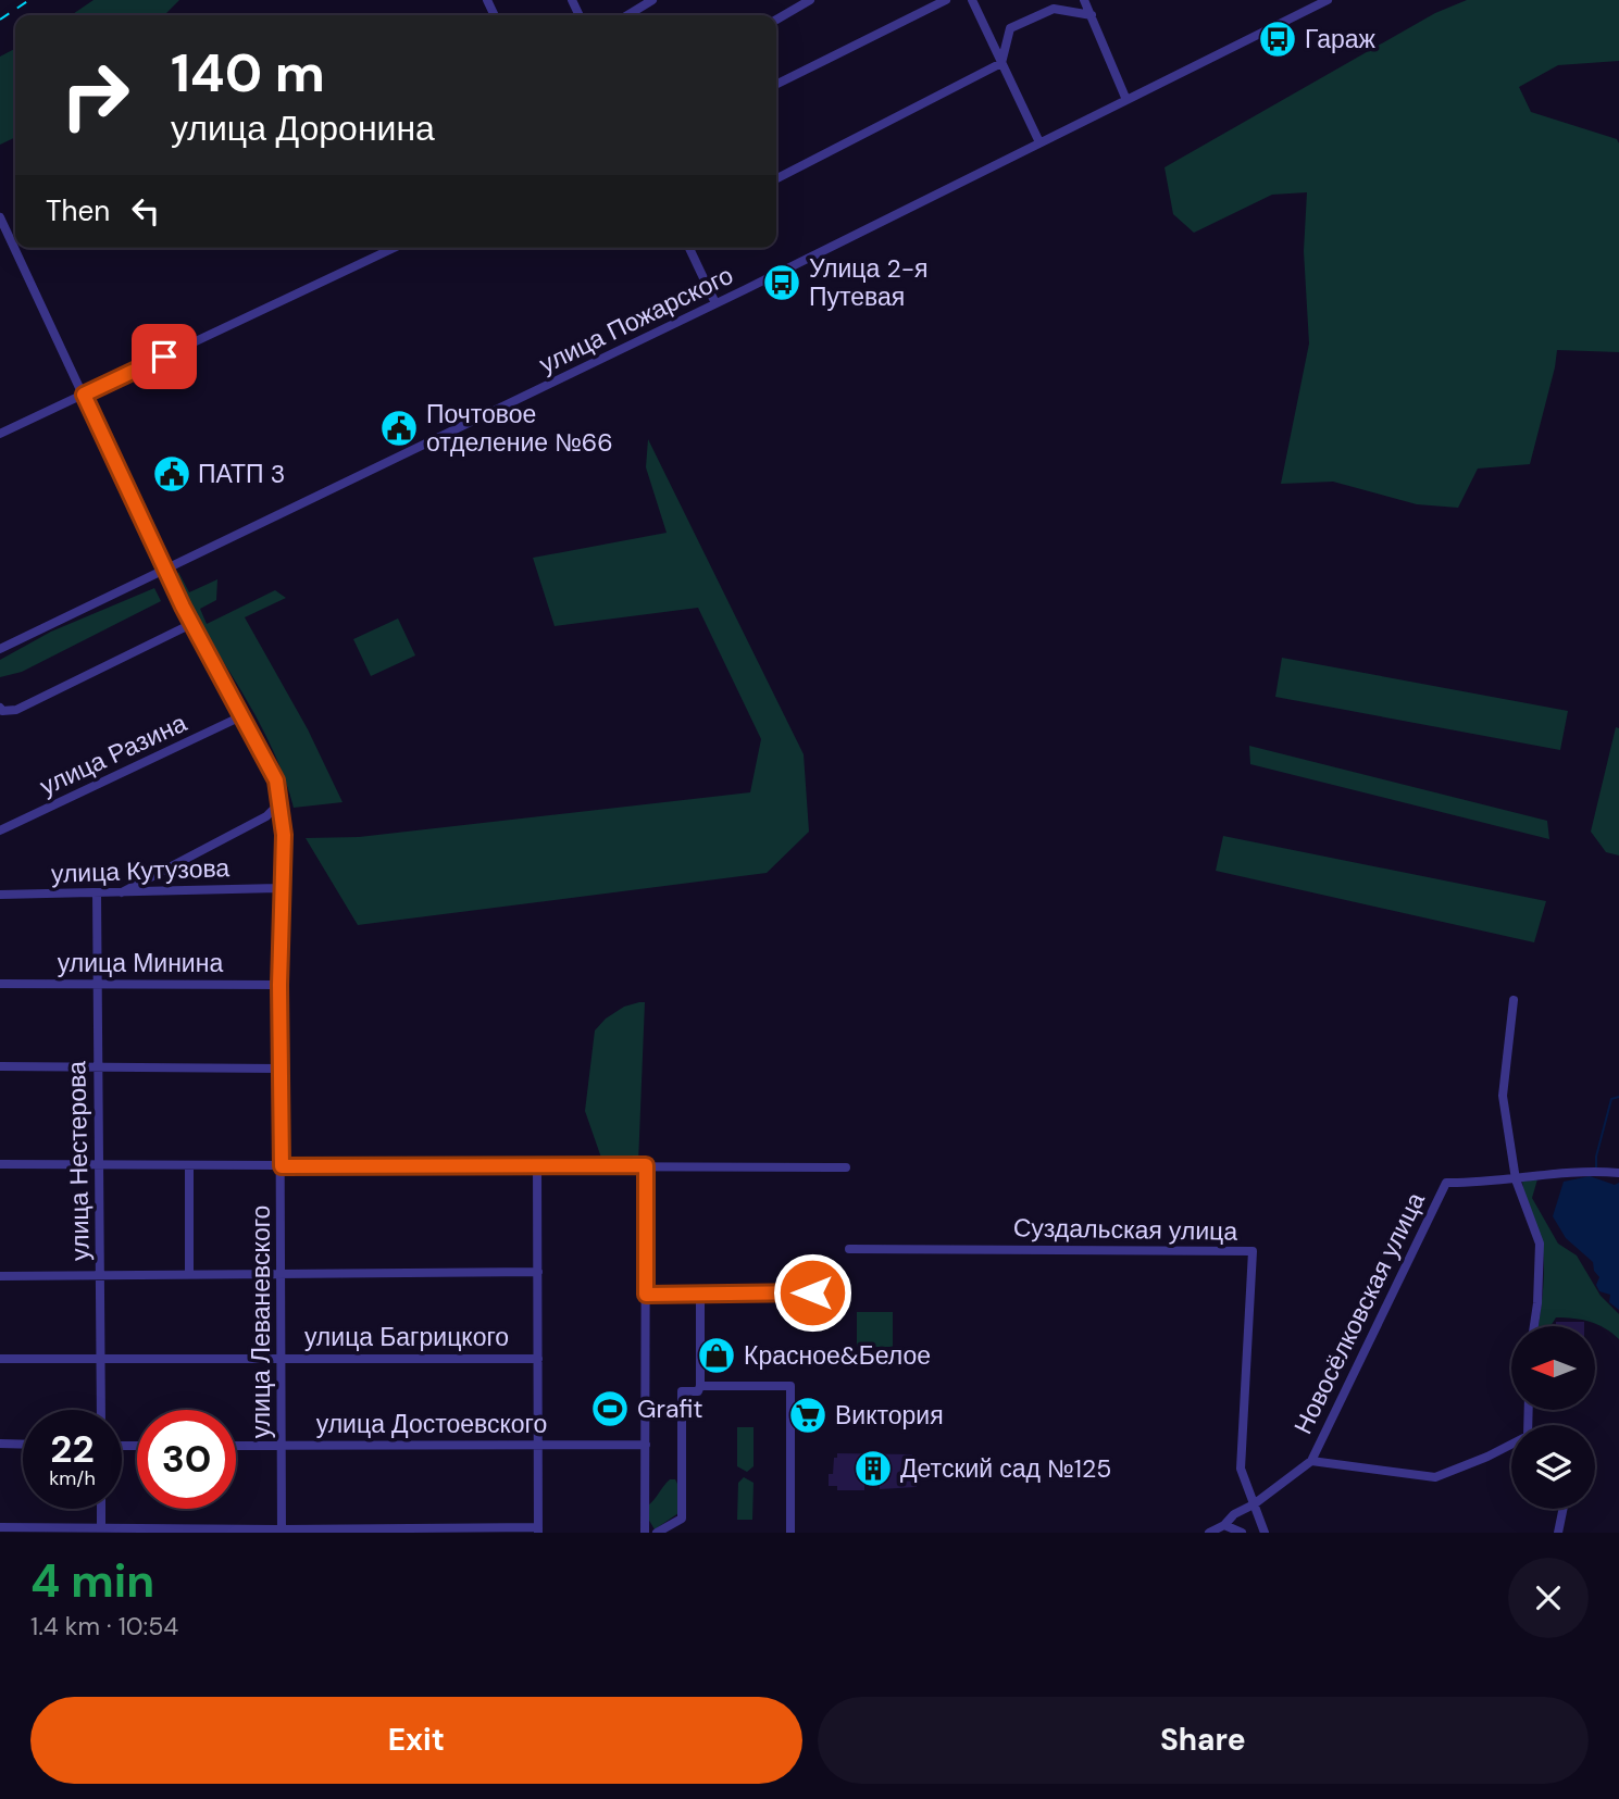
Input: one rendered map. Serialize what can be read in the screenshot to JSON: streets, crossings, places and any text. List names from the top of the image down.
{
  "streets": {
    "street": [
      "улица Пожарского",
      "улица Разина",
      "улица Кутузова",
      "улица Минина",
      "улица Нестерова",
      "Суздальская улица",
      "Новосёлковская улица",
      "улица Леваневского",
      "улица Багрицкого",
      "улица Достоевского"
    ]
  },
  "crossings": [
    ["улица Пожарского", "улица Леваневского"],
    ["улица Разина", "улица Леваневского"],
    ["улица Кутузова", "улица Нестерова"],
    ["улица Кутузова", "улица Леваневского"],
    ["улица Минина", "улица Нестерова"],
    ["улица Минина", "улица Леваневского"],
    ["улица Нестерова", "улица Багрицкого"],
    ["Суздальская улица", "Новосёлковская улица"],
    ["улица Леваневского", "улица Багрицкого"],
    ["улица Леваневского", "улица Достоевского"]
  ],
  "places": {
    "bus stop": ["Гараж", "Улица 2-я Путевая"],
    "public building": ["Почтовое отделение №66", "ПАТП 3"],
    "shop": ["Красное&Белое"],
    "sports": ["Grafit"],
    "supermarket": ["Виктория"],
    "building": ["Детский сад №125"]
  },
  "north": "left",
  "page": {
    "turn": ["140 m", "улица Доронина"],
    "then": "Then",
    "speed": "22 km/h",
    "limit": "30",
    "heading": ["4 min", "1.4 km · 10:54"],
    "buttons": ["Exit", "Share"]
  }
}
